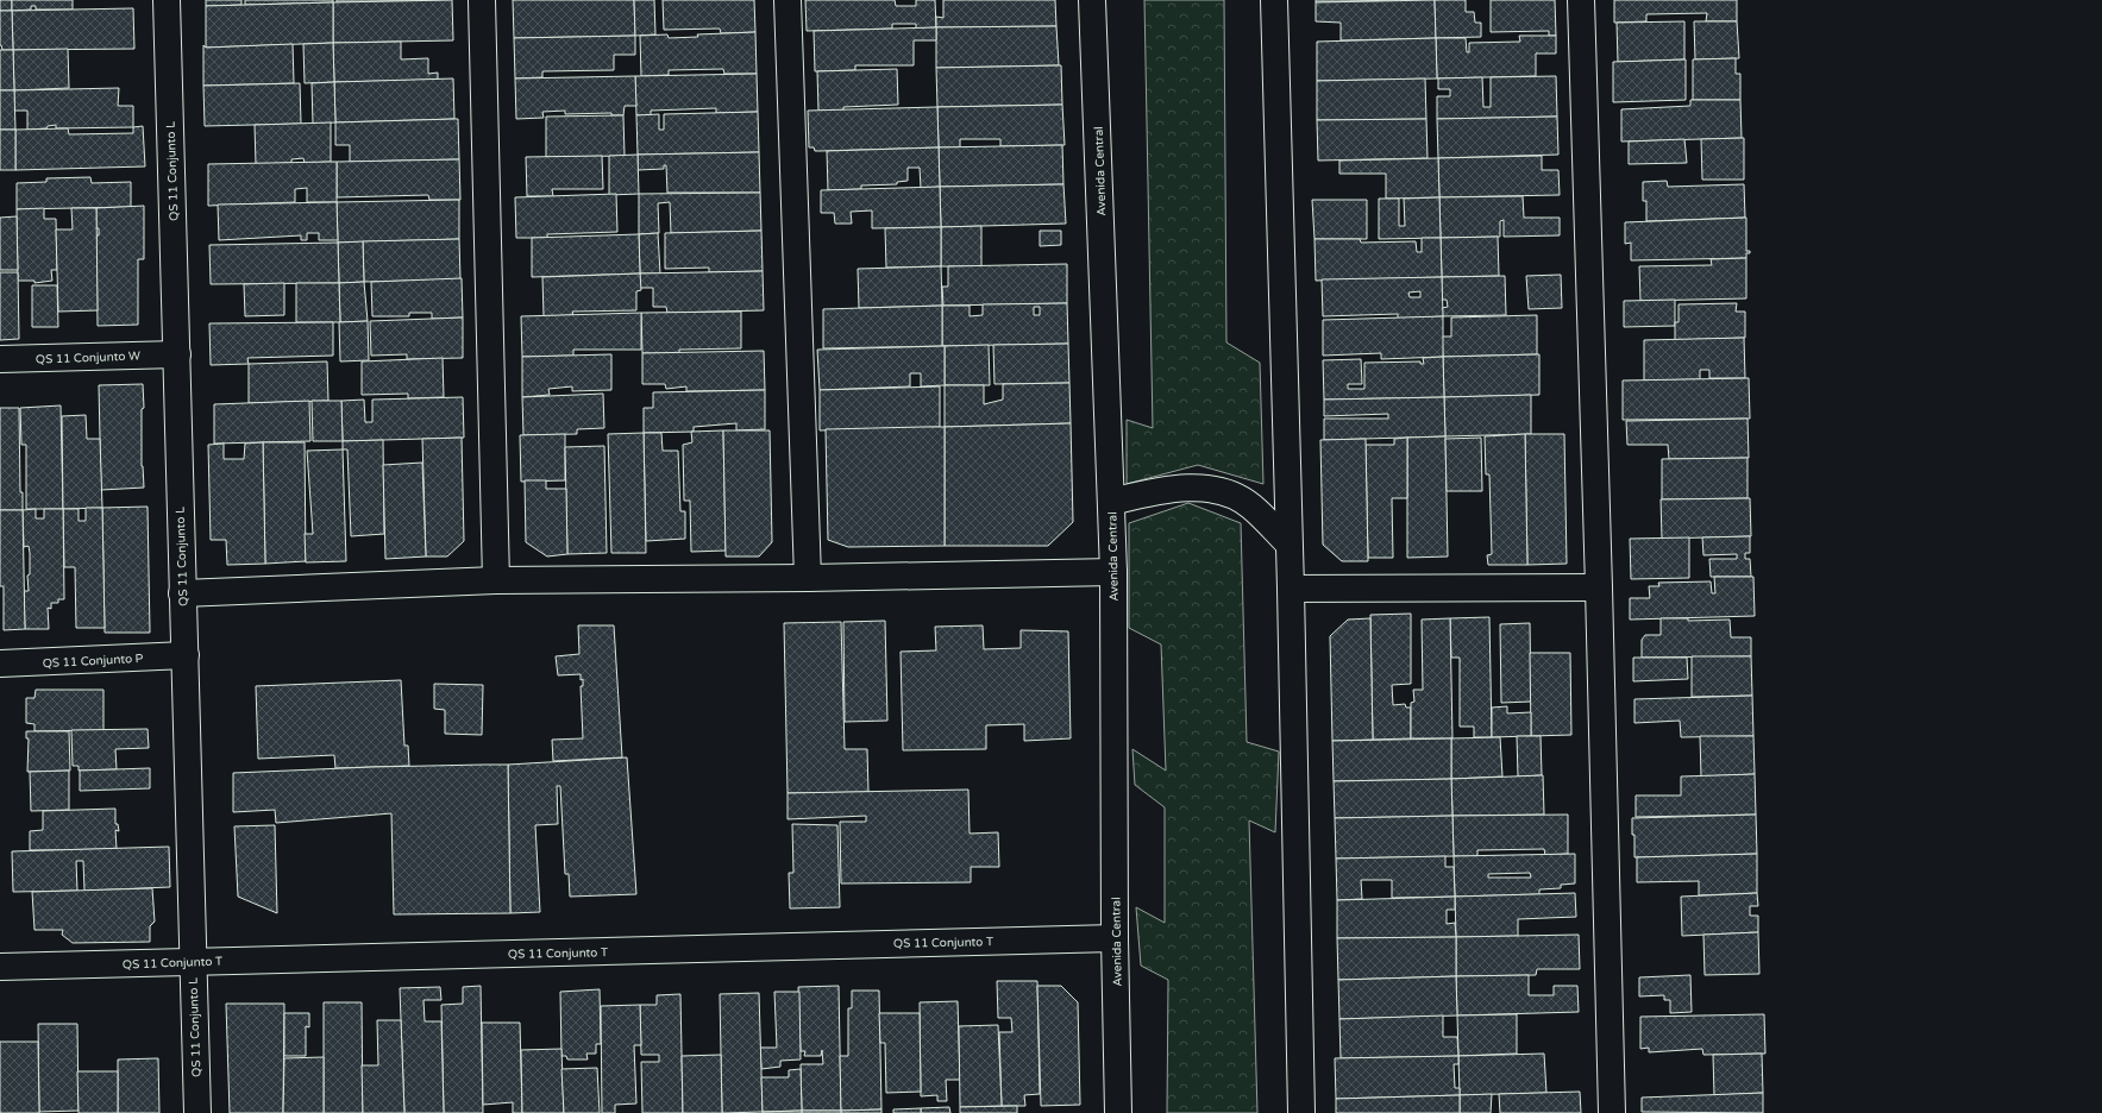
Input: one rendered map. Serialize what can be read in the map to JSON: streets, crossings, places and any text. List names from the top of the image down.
{
  "streets": {
    "street": [
      "QS 11 Conjunto L",
      "Avenida Central",
      "QS 11 Conjunto W",
      "QS 11 Conjunto P",
      "QS 11 Conjunto T"
    ]
  },
  "crossings": [
    ["QS 11 Conjunto L", "QS 11 Conjunto W"],
    ["QS 11 Conjunto L", "QS 11 Conjunto P"],
    ["QS 11 Conjunto L", "QS 11 Conjunto T"],
    ["Avenida Central", "QS 11 Conjunto T"]
  ]
}
